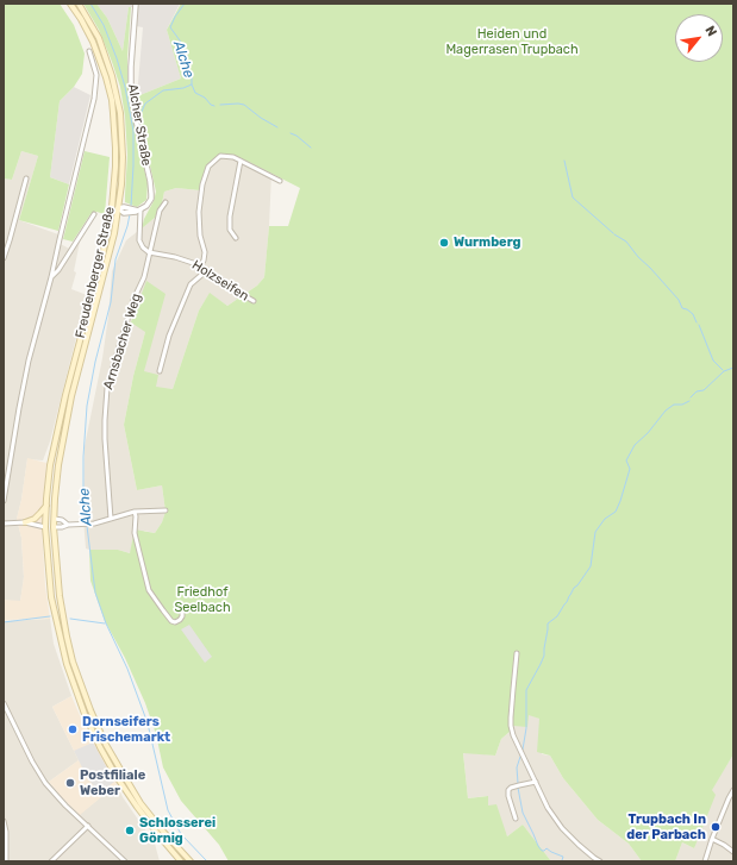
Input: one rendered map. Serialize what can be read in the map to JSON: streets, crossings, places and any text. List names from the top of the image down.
{
  "streets": {
    "main road": ["Freudenberger Straße"],
    "street": ["Alcher Straße", "Holzseifen", "Arnsbacher Weg"]
  },
  "crossings": [
    ["Holzseifen", "Arnsbacher Weg"]
  ],
  "water": ["Alche"],
  "parks": ["Heiden und Magerrasen Trupbach", "Friedhof Seelbach"],
  "places": [
    "Wurmberg",
    "Dornseifers Frischemarkt",
    "Postfiliale Weber",
    "Trupbach In der Parbach",
    "Schlosserei Görnig"
  ],
  "north": "top right"
}
